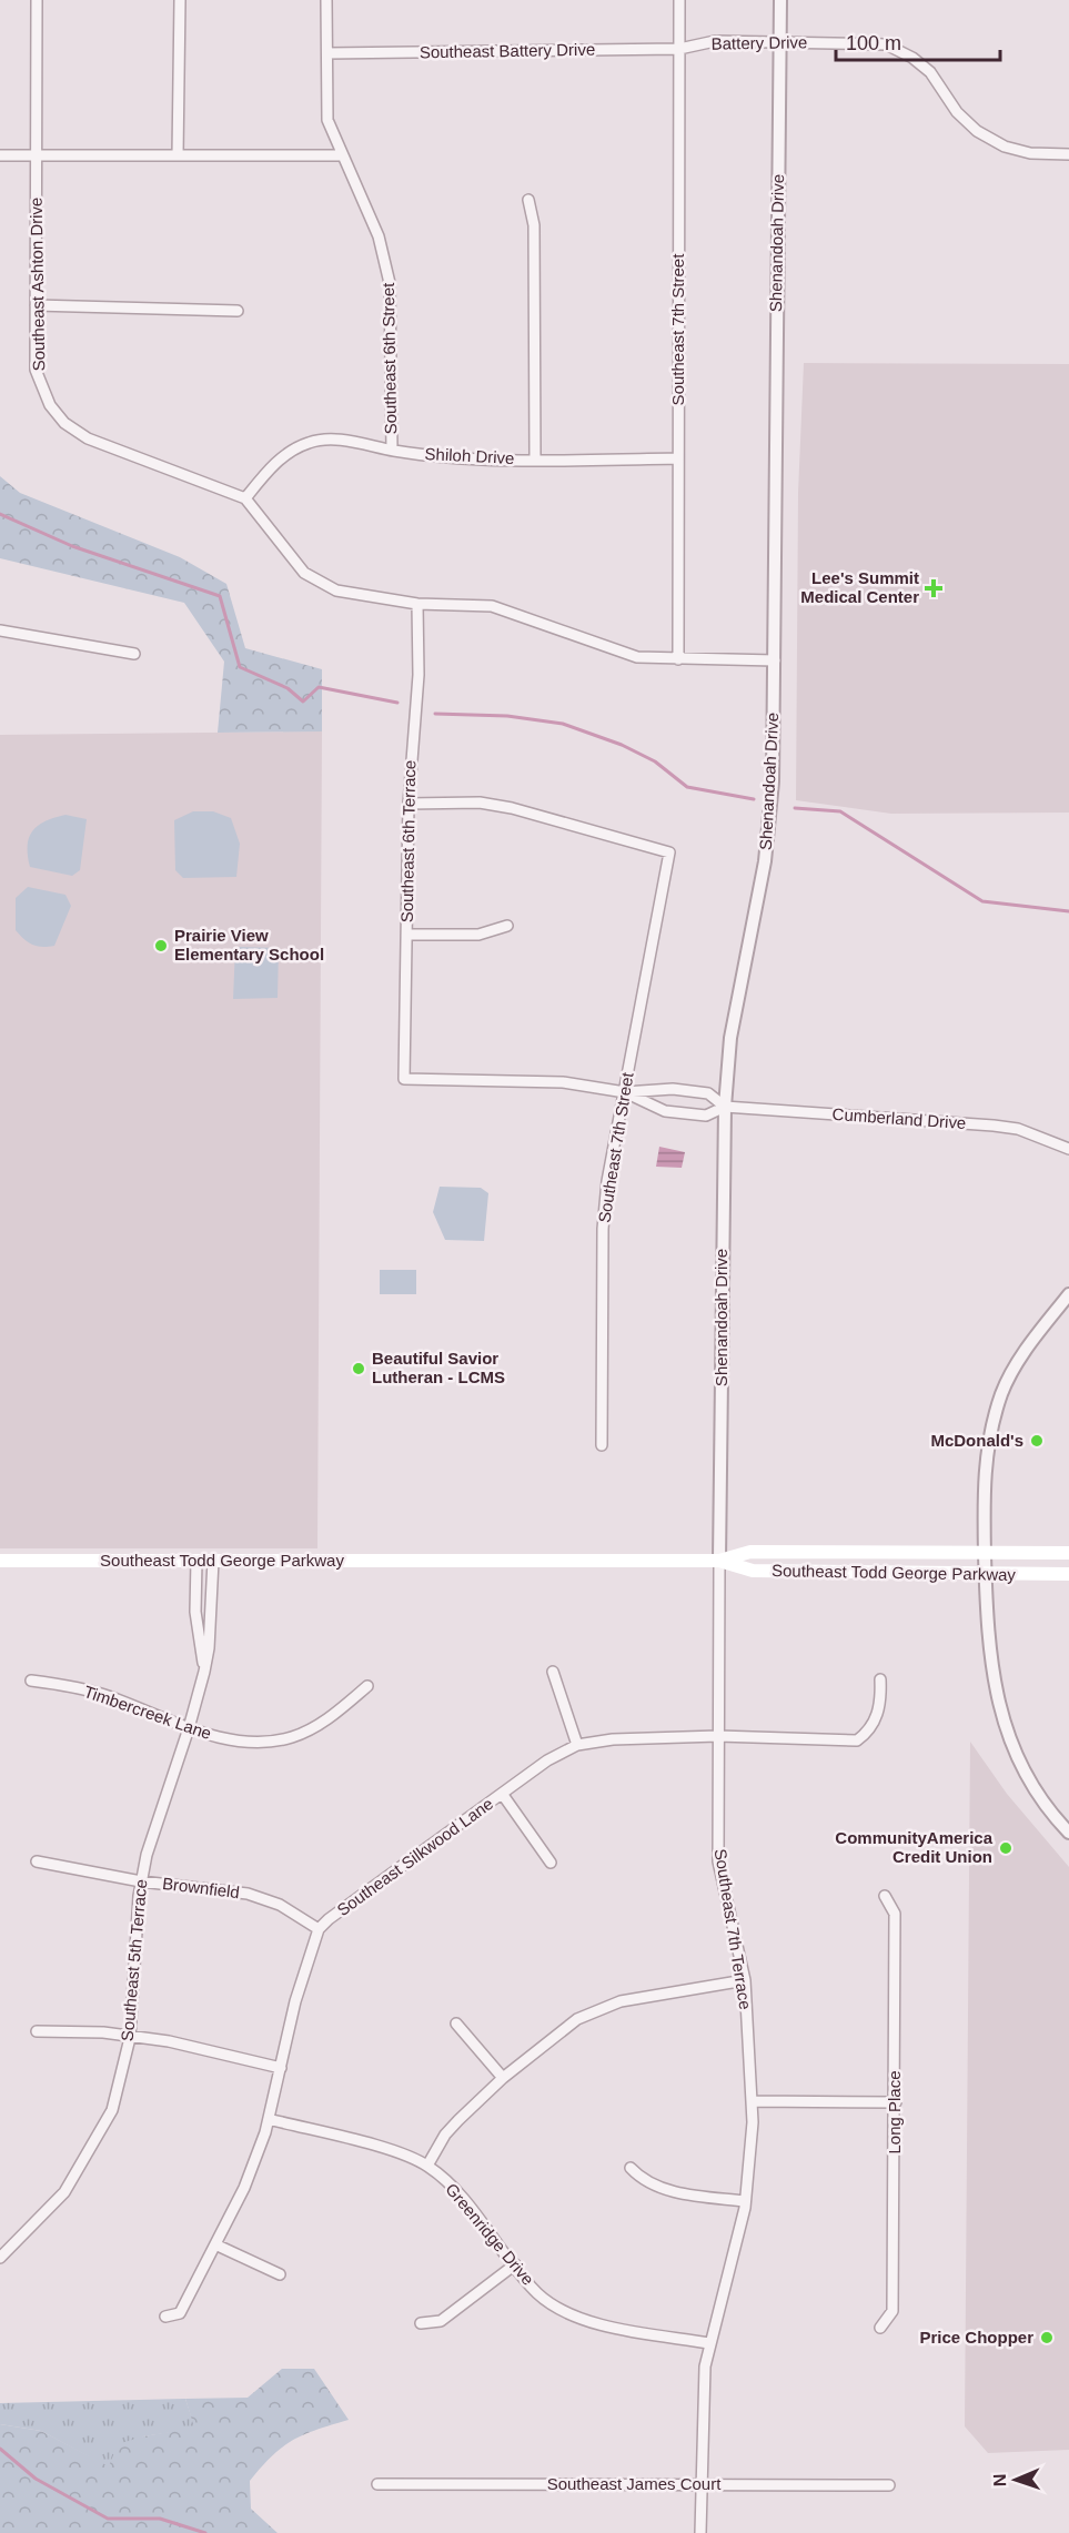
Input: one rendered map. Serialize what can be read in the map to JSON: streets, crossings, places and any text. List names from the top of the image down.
{
  "streets": {
    "main road": ["Southeast Todd George Parkway"],
    "street": [
      "Battery Drive",
      "Southeast Battery Drive",
      "Shenandoah Drive",
      "Southeast Ashton Drive",
      "Southeast 7th Street",
      "Southeast 6th Street",
      "Shiloh Drive",
      "Southeast 6th Terrace",
      "Cumberland Drive",
      "Timbercreek Lane",
      "Southeast Silkwood Lane",
      "Brownfield",
      "Southeast 7th Terrace",
      "Southeast 5th Terrace",
      "Long Place",
      "Greenridge Drive",
      "Southeast James Court"
    ]
  },
  "crossings": [
    ["Battery Drive", "Southeast Battery Drive"],
    ["Battery Drive", "Shenandoah Drive"],
    ["Battery Drive", "Southeast 7th Street"],
    ["Southeast Battery Drive", "Southeast 7th Street"],
    ["Southeast Battery Drive", "Southeast 6th Street"],
    ["Shenandoah Drive", "Cumberland Drive"],
    ["Shenandoah Drive", "Southeast Todd George Parkway"],
    ["Shenandoah Drive", "Southeast 7th Terrace"],
    ["Southeast Ashton Drive", "Shiloh Drive"],
    ["Southeast 7th Street", "Shiloh Drive"],
    ["Southeast 7th Street", "Southeast 6th Terrace"],
    ["Southeast 7th Street", "Cumberland Drive"],
    ["Southeast 6th Street", "Shiloh Drive"],
    ["Southeast 6th Terrace", "Cumberland Drive"],
    ["Southeast Todd George Parkway", "Southeast 7th Terrace"],
    ["Southeast Todd George Parkway", "Southeast 5th Terrace"],
    ["Timbercreek Lane", "Southeast 5th Terrace"],
    ["Southeast Silkwood Lane", "Brownfield"],
    ["Southeast Silkwood Lane", "Southeast 7th Terrace"],
    ["Brownfield", "Southeast 5th Terrace"],
    ["Southeast 7th Terrace", "Greenridge Drive"],
    ["Southeast 7th Terrace", "Southeast James Court"]
  ],
  "places": {
    "health": ["Lee's Summit Medical Center"],
    "other": [
      "Prairie View Elementary School",
      "Beautiful Savior Lutheran - LCMS",
      "McDonald's",
      "CommunityAmerica Credit Union",
      "Price Chopper"
    ]
  },
  "scale_bar": "100 m",
  "north": "left"
}
